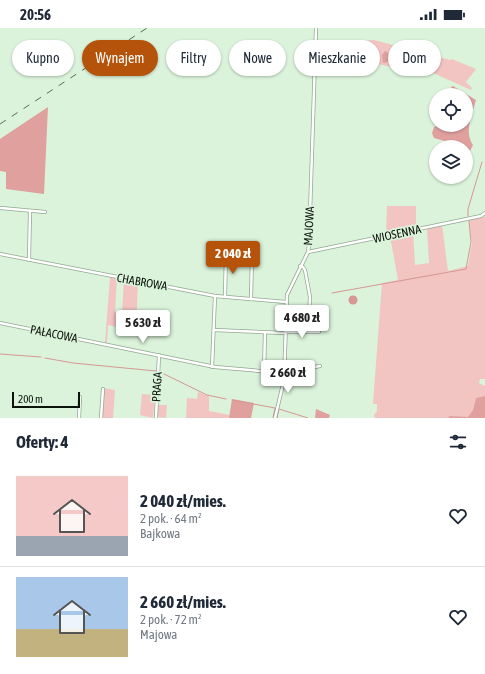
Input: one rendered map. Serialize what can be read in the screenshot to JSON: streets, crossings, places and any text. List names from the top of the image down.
{
  "streets": {
    "street": [
      "MAJOWA",
      "WIOSENNA",
      "CHABROWA",
      "PAŁACOWA",
      "PRAGA"
    ]
  },
  "crossings": [
    ["MAJOWA", "WIOSENNA"],
    ["MAJOWA", "CHABROWA"],
    ["MAJOWA", "PAŁACOWA"],
    ["PAŁACOWA", "PRAGA"]
  ],
  "scale_bar": "200 m",
  "page": {
    "status": "20:56",
    "chip": [
      "Kupno",
      "Wynajem",
      "Filtry",
      "Nowe",
      "Mieszkanie",
      "Dom"
    ],
    "price": [
      "2 040 zł",
      "4 680 zł",
      "5 630 zł",
      "2 660 zł"
    ],
    "scale": "200 m",
    "heading": "Oferty: 4",
    "list": [
      {
        "name": "2 040 zł/mies.",
        "note": "2 pok. · 64 m² · Bajkowa"
      },
      {
        "name": "2 660 zł/mies.",
        "note": "2 pok. · 72 m² · Majowa"
      }
    ]
  }
}
